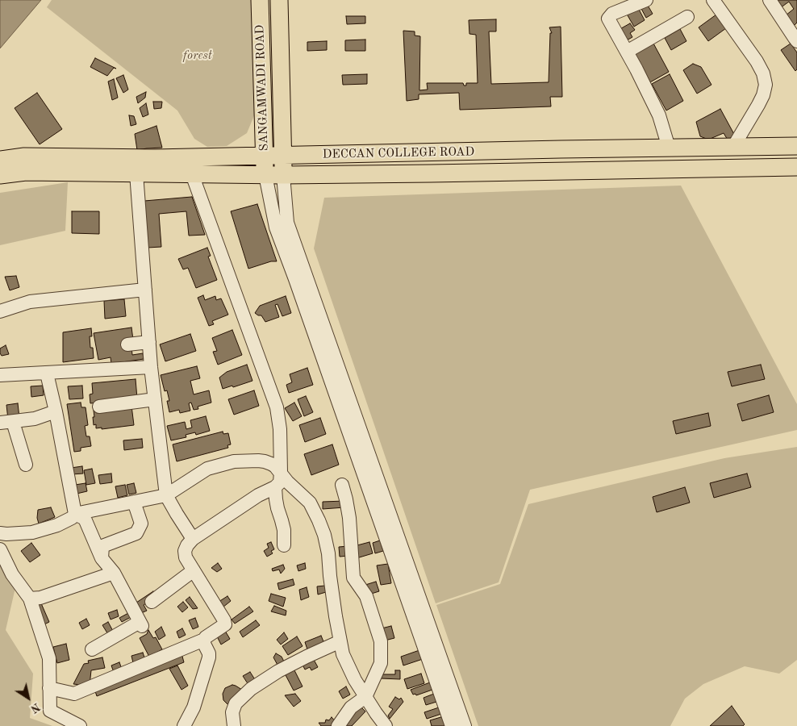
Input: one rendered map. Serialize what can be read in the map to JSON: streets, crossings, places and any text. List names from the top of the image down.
{
  "streets": {
    "main road": ["SANGAMWADI ROAD", "DECCAN COLLEGE ROAD"]
  },
  "crossings": [
    ["SANGAMWADI ROAD", "DECCAN COLLEGE ROAD"]
  ],
  "parks": ["forest"],
  "north": "bottom right"
}
